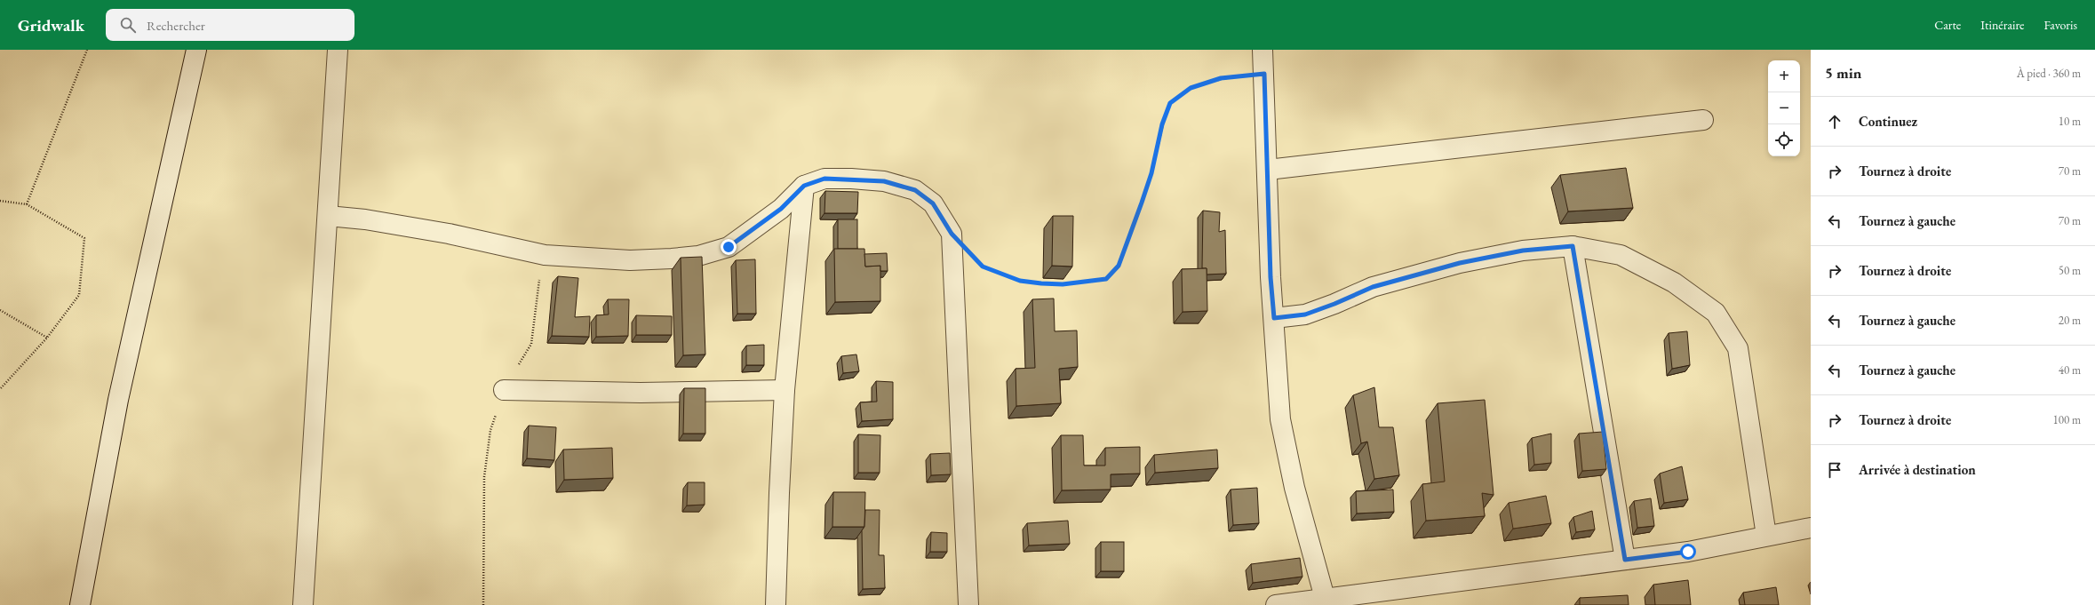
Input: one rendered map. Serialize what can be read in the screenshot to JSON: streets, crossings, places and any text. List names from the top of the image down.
{
  "page": {
    "header": "Gridwalk",
    "search": "Rechercher",
    "nav": ["Carte", "Itinéraire", "Favoris"],
    "heading": ["5 min", "À pied · 360 m"],
    "map_buttons": ["+", "−"],
    "list": [
      ["Continuez", "10 m"],
      ["Tournez à droite", "70 m"],
      ["Tournez à gauche", "70 m"],
      ["Tournez à droite", "50 m"],
      ["Tournez à gauche", "20 m"],
      ["Tournez à gauche", "40 m"],
      ["Tournez à droite", "100 m"],
      "Arrivée à destination"
    ]
  }
}
